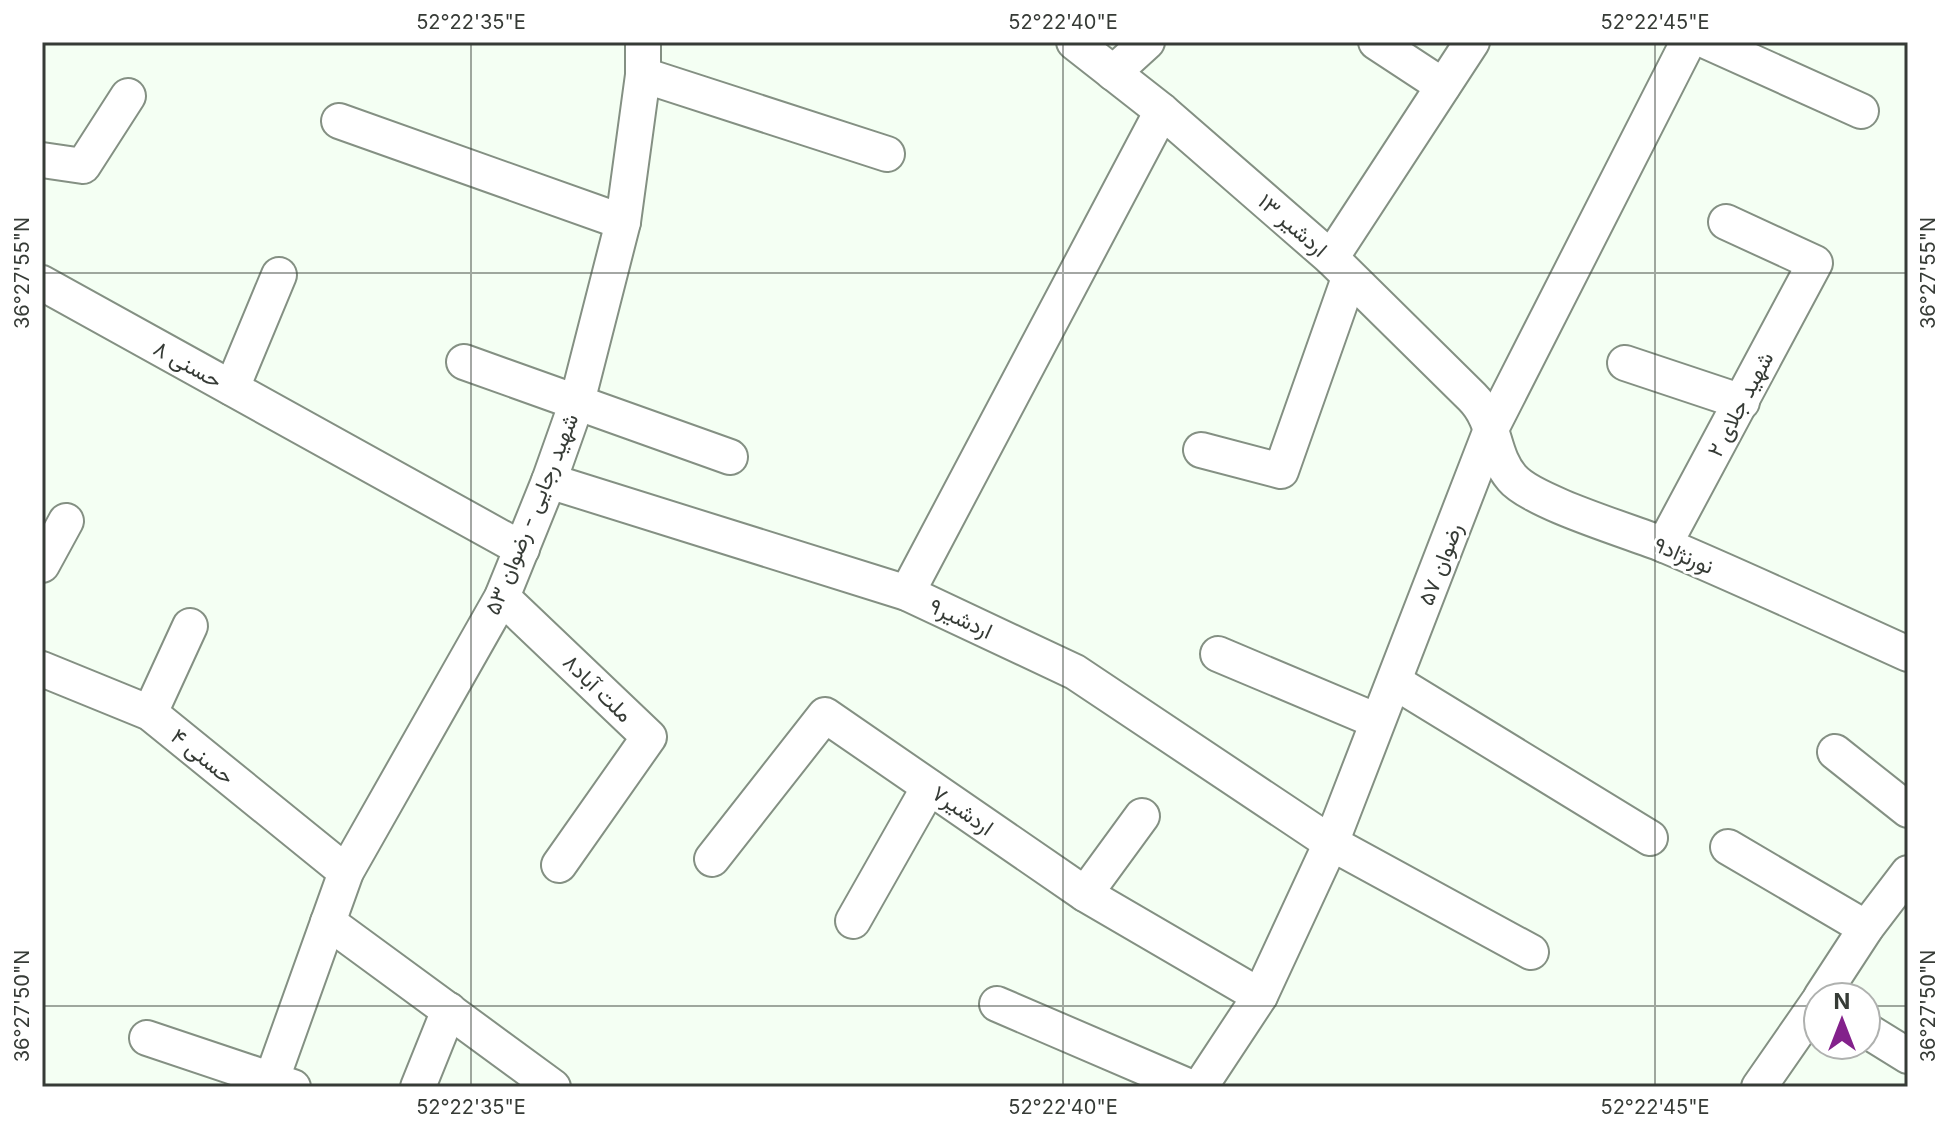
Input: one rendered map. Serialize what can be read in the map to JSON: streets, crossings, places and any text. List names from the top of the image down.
{
  "streets": {
    "street": [
      "اردشیر ۱۳",
      "حسنی ۸",
      "شهید جلای ۲",
      "شهید رجایی - رضوان ۵۳",
      "نورنژاد۹",
      "رضوان ۵۷",
      "اردشیر۹",
      "ملت آباد۸",
      "حسنی ۴",
      "اردشیر۷"
    ]
  },
  "crossings": [
    ["اردشیر ۱۳", "نورنژاد۹"],
    ["اردشیر ۱۳", "رضوان ۵۷"],
    ["حسنی ۸", "شهید رجایی - رضوان ۵۳"],
    ["شهید جلای ۲", "نورنژاد۹"],
    ["شهید رجایی - رضوان ۵۳", "اردشیر۹"],
    ["شهید رجایی - رضوان ۵۳", "ملت آباد۸"],
    ["شهید رجایی - رضوان ۵۳", "حسنی ۴"],
    ["نورنژاد۹", "رضوان ۵۷"],
    ["رضوان ۵۷", "اردشیر۹"],
    ["رضوان ۵۷", "اردشیر۷"]
  ],
  "north": "top",
  "coordinates": [
    "52°22'35\"E",
    "52°22'40\"E",
    "52°22'45\"E",
    "36°27'55\"N",
    "36°27'50\"N"
  ]
}
